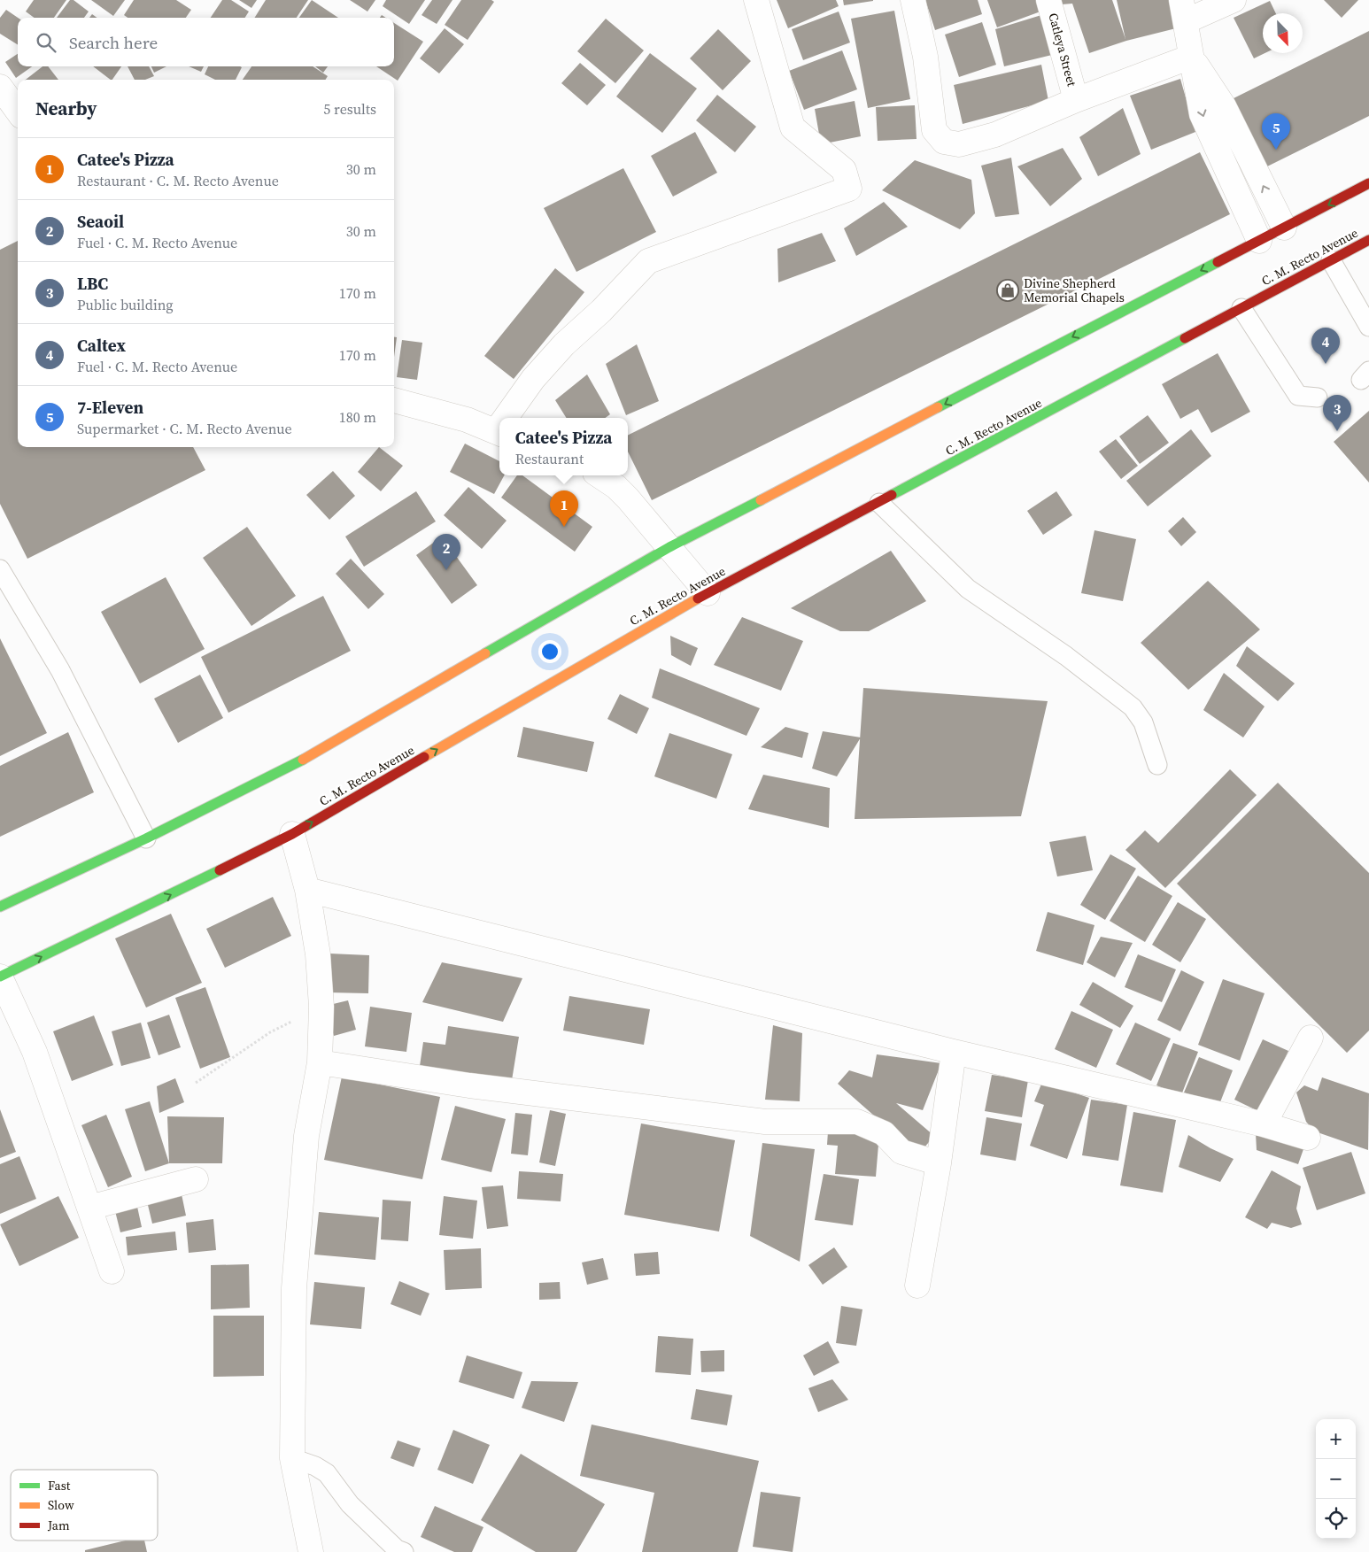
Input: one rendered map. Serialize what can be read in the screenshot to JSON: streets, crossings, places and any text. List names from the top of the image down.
{
  "streets": {
    "highway": ["C. M. Recto Avenue"],
    "street": ["Catleya Street"]
  },
  "places": {
    "shop": ["Divine Shepherd Memorial Chapels"]
  },
  "legend": ["Fast", "Slow", "Jam"],
  "north": "bottom right",
  "page": {
    "search": "Search here",
    "heading": ["Nearby", "5 results"],
    "pins": [
      "5",
      "4",
      "3",
      "1",
      "2"
    ],
    "list": [
      {
        "mark": "1",
        "name": "Catee's Pizza",
        "note": "Restaurant · C. M. Recto Avenue",
        "value": "30 m"
      },
      {
        "mark": "2",
        "name": "Seaoil",
        "note": "Fuel · C. M. Recto Avenue",
        "value": "30 m"
      },
      {
        "mark": "3",
        "name": "LBC",
        "note": "Public building",
        "value": "170 m"
      },
      {
        "mark": "4",
        "name": "Caltex",
        "note": "Fuel · C. M. Recto Avenue",
        "value": "170 m"
      },
      {
        "mark": "5",
        "name": "7-Eleven",
        "note": "Supermarket · C. M. Recto Avenue",
        "value": "180 m"
      }
    ],
    "popup": ["Catee's Pizza", "Restaurant"],
    "map_buttons": ["+", "−"]
  }
}
